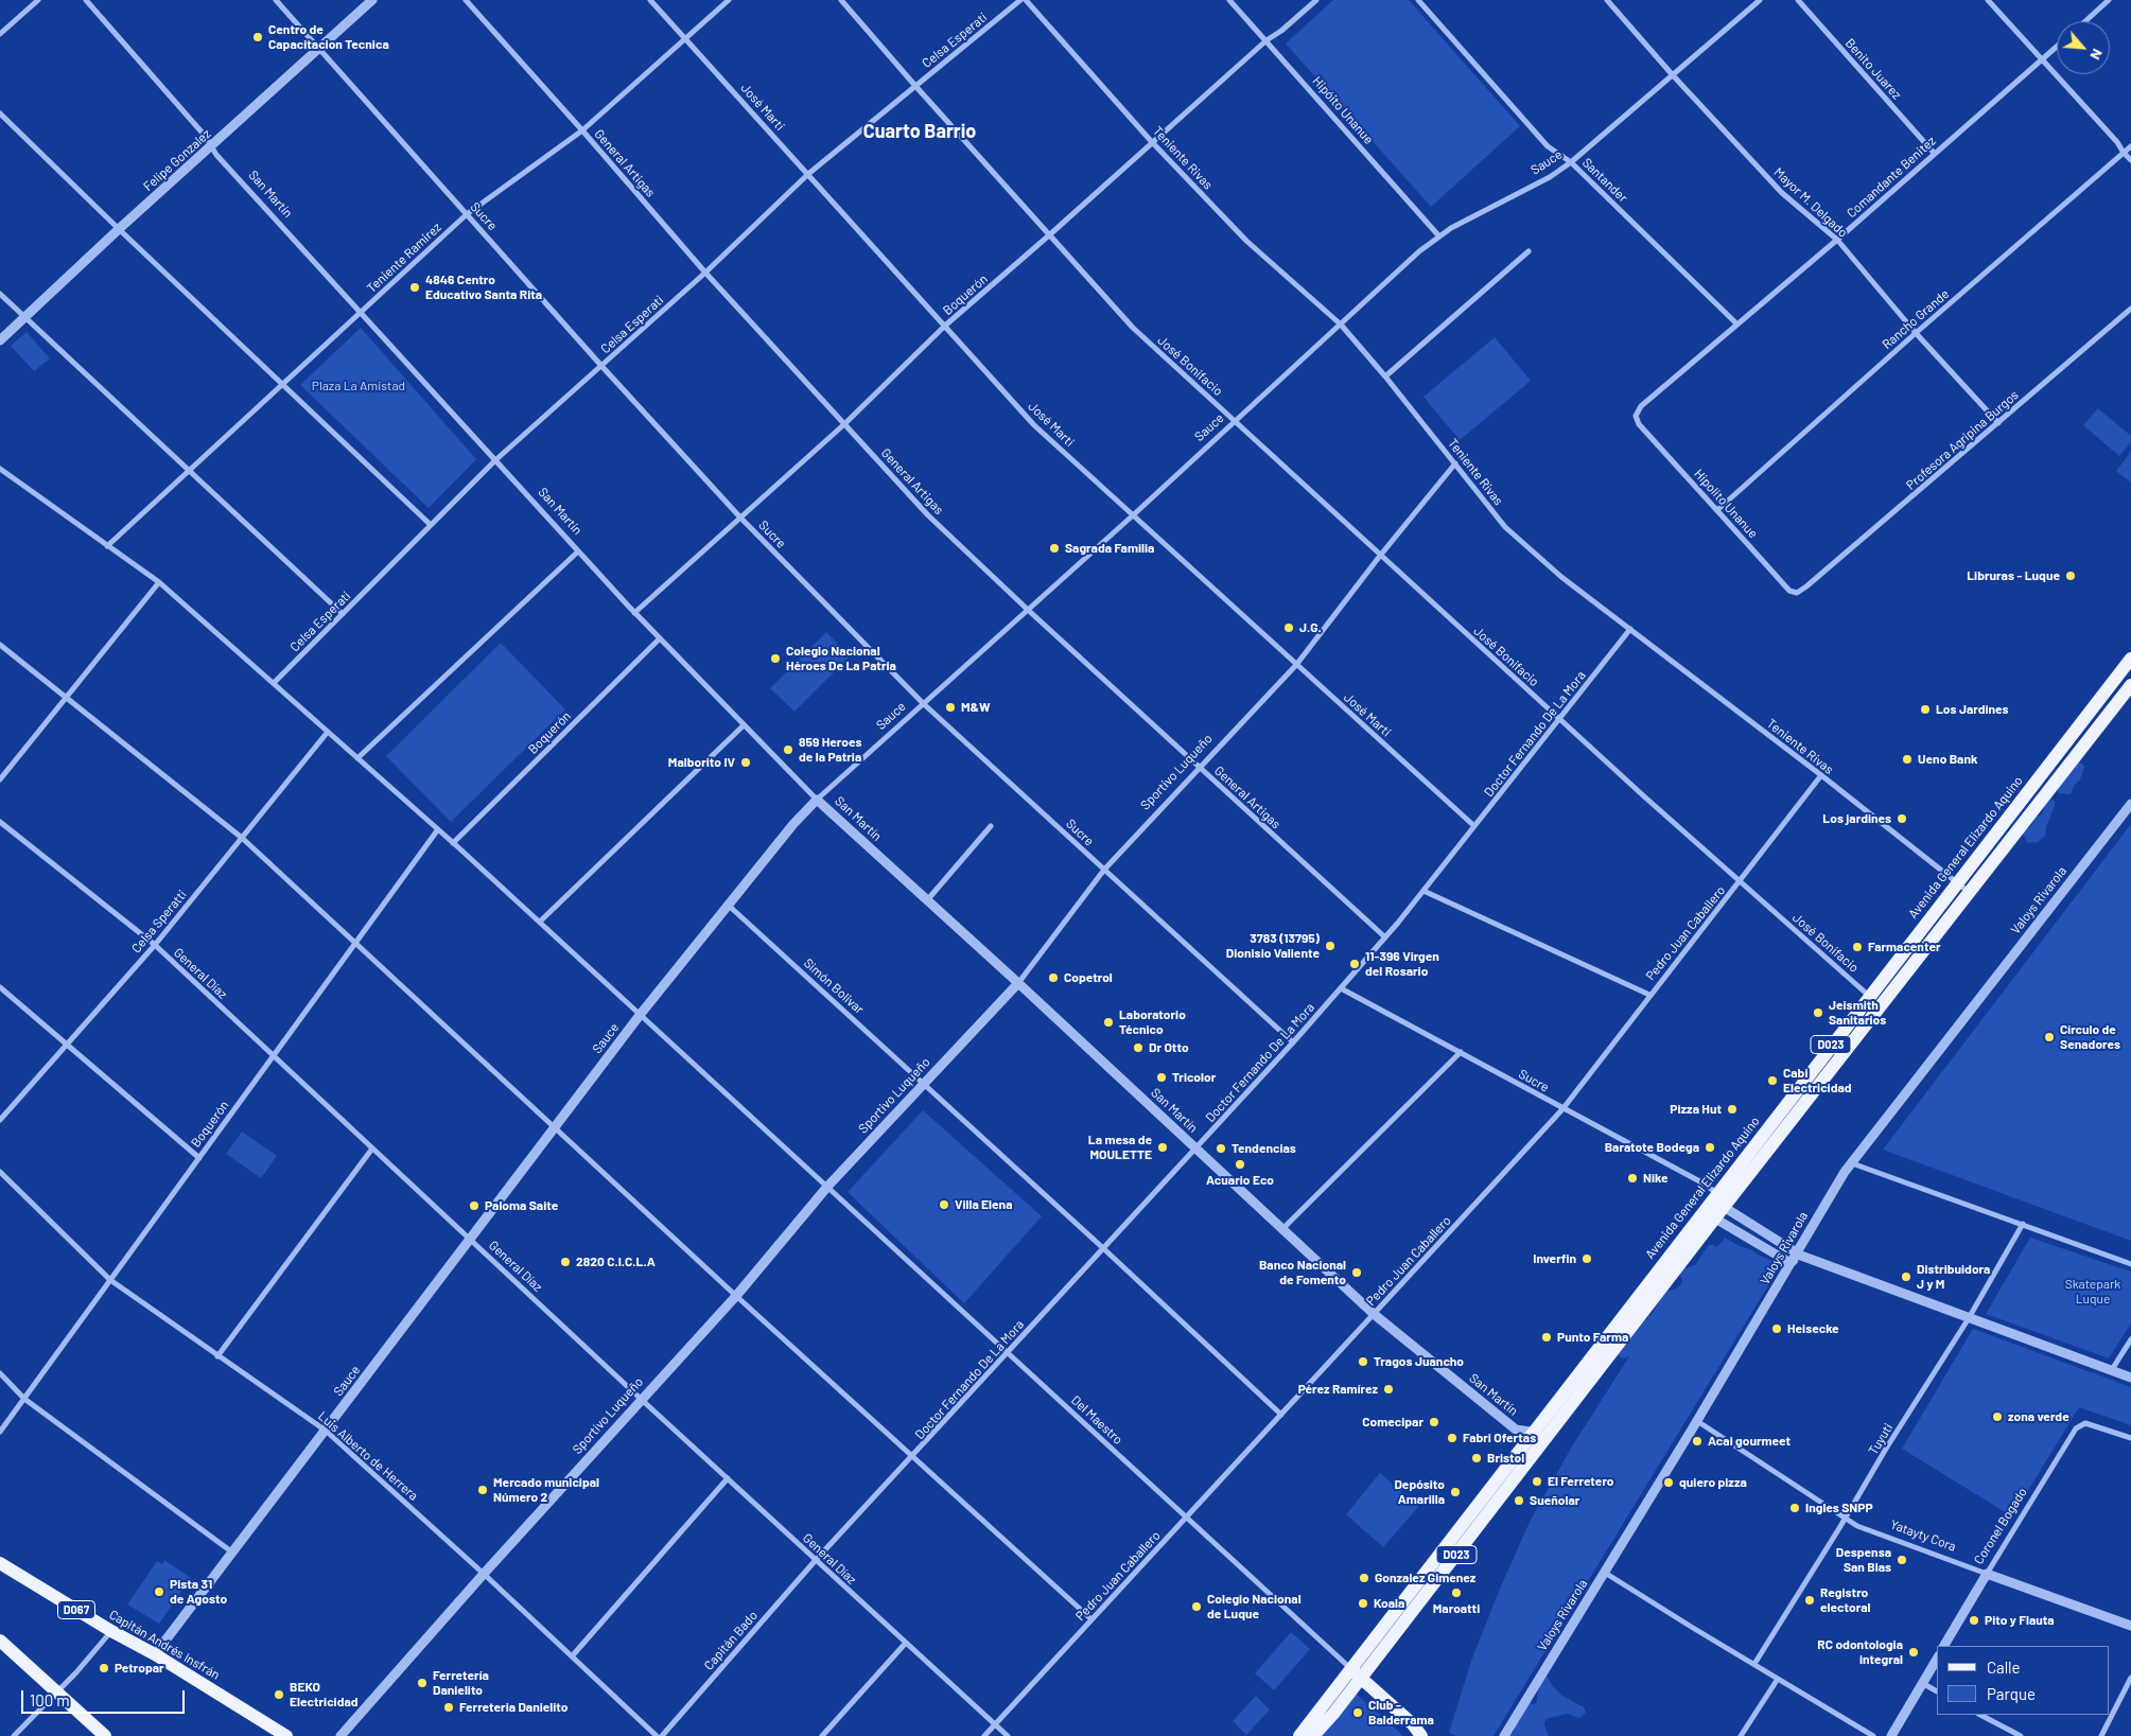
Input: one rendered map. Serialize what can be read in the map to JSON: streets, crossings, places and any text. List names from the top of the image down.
{
  "streets": {
    "main road": [
      "Avenida General Elizardo Aquino",
      "D023",
      "D067",
      "Capitán Andrés Insfrán"
    ],
    "street": [
      "Celsa Esperati",
      "Benito Juarez",
      "José Marti",
      "Hipóito Unanue",
      "Teniente Rivas",
      "Felipe Gonzalez",
      "Sauce",
      "General Artigas",
      "Comandante Benitez",
      "Santander",
      "San Martín",
      "Mayor M. Delgado",
      "Sucre",
      "Teniente Ramirez",
      "Boquerón",
      "Rancho Grande",
      "José Bonifacio",
      "Profesora Agripina Burgos",
      "Hipolito Unanue",
      "Doctor Fernando De La Mora",
      "Sportivo Luqueño",
      "Valoys Rivarola",
      "Celsa Speratti",
      "Pedro Juan Caballero",
      "General Díaz",
      "Simón Bolivar",
      "Del Maestro",
      "Tuyuti",
      "Luis Alberto de Herrera",
      "Coronel Bogado",
      "Yatayty Cora",
      "Capitán Bado"
    ]
  },
  "crossings": [
    ["Celsa Esperati", "José Marti"],
    ["Celsa Esperati", "General Artigas"],
    ["Celsa Esperati", "San Martín"],
    ["Celsa Esperati", "Sucre"],
    ["Celsa Esperati", "José Bonifacio"],
    ["Celsa Esperati", "Del Maestro"],
    ["Benito Juarez", "Comandante Benitez"],
    ["José Marti", "Sauce"],
    ["José Marti", "Teniente Ramirez"],
    ["José Marti", "Boquerón"],
    ["José Marti", "Doctor Fernando De La Mora"],
    ["José Marti", "Sportivo Luqueño"],
    ["Hipóito Unanue", "Sauce"],
    ["Hipóito Unanue", "Boquerón"],
    ["Teniente Rivas", "Sauce"],
    ["Teniente Rivas", "Boquerón"],
    ["Teniente Rivas", "Doctor Fernando De La Mora"],
    ["Teniente Rivas", "Sportivo Luqueño"],
    ["Teniente Rivas", "Avenida General Elizardo Aquino"],
    ["Teniente Rivas", "Pedro Juan Caballero"],
    ["Felipe Gonzalez", "San Martín"],
    ["Felipe Gonzalez", "Sucre"],
    ["Sauce", "General Artigas"],
    ["Sauce", "Santander"],
    ["Sauce", "San Martín"],
    ["Sauce", "Mayor M. Delgado"],
    ["Sauce", "Sucre"],
    ["Sauce", "José Bonifacio"],
    ["Sauce", "General Díaz"],
    ["Sauce", "Simón Bolivar"],
    ["Sauce", "Del Maestro"],
    ["Sauce", "Luis Alberto de Herrera"],
    ["Sauce", "Capitán Andrés Insfrán"],
    ["General Artigas", "Teniente Ramirez"],
    ["General Artigas", "Boquerón"],
    ["General Artigas", "Doctor Fernando De La Mora"],
    ["General Artigas", "Sportivo Luqueño"],
    ["Comandante Benitez", "Santander"],
    ["Comandante Benitez", "Mayor M. Delgado"],
    ["Comandante Benitez", "Hipolito Unanue"],
    ["San Martín", "Teniente Ramirez"],
    ["San Martín", "Boquerón"],
    ["San Martín", "Doctor Fernando De La Mora"],
    ["San Martín", "Sportivo Luqueño"],
    ["San Martín", "Avenida General Elizardo Aquino"],
    ["San Martín", "Pedro Juan Caballero"],
    ["Mayor M. Delgado", "Rancho Grande"],
    ["Mayor M. Delgado", "Profesora Agripina Burgos"],
    ["Sucre", "Teniente Ramirez"],
    ["Sucre", "Boquerón"],
    ["Sucre", "Doctor Fernando De La Mora"],
    ["Sucre", "Sportivo Luqueño"],
    ["Sucre", "Avenida General Elizardo Aquino"],
    ["Sucre", "Pedro Juan Caballero"],
    ["Teniente Ramirez", "Del Maestro"],
    ["Boquerón", "José Bonifacio"],
    ["Boquerón", "General Díaz"],
    ["Boquerón", "Del Maestro"],
    ["Boquerón", "Luis Alberto de Herrera"],
    ["Rancho Grande", "Hipolito Unanue"],
    ["José Bonifacio", "Doctor Fernando De La Mora"],
    ["José Bonifacio", "Sportivo Luqueño"],
    ["José Bonifacio", "Avenida General Elizardo Aquino"],
    ["José Bonifacio", "Pedro Juan Caballero"],
    ["Profesora Agripina Burgos", "Hipolito Unanue"],
    ["Doctor Fernando De La Mora", "General Díaz"],
    ["Doctor Fernando De La Mora", "Simón Bolivar"],
    ["Doctor Fernando De La Mora", "Del Maestro"],
    ["Doctor Fernando De La Mora", "Capitán Bado"],
    ["Sportivo Luqueño", "General Díaz"],
    ["Sportivo Luqueño", "Simón Bolivar"],
    ["Sportivo Luqueño", "Del Maestro"],
    ["Sportivo Luqueño", "Luis Alberto de Herrera"],
    ["Avenida General Elizardo Aquino", "Del Maestro"],
    ["Valoys Rivarola", "Yatayty Cora"],
    ["Celsa Speratti", "General Díaz"],
    ["Celsa Speratti", "Del Maestro"],
    ["Pedro Juan Caballero", "General Díaz"],
    ["Pedro Juan Caballero", "Simón Bolivar"],
    ["Pedro Juan Caballero", "Del Maestro"],
    ["General Díaz", "Capitán Bado"],
    ["Tuyuti", "Yatayty Cora"],
    ["Coronel Bogado", "Yatayty Cora"]
  ],
  "districts": ["Cuarto Barrio"],
  "parks": ["Plaza La Amistad", "Skatepark Luque"],
  "places": [
    "Centro de Capacitacion Tecnica",
    "4846 Centro Educativo Santa Rita",
    "Sagrada Familia",
    "Libruras - Luque",
    "J.G.",
    "Colegio Nacional Héroes De La Patria",
    "M&W",
    "Los Jardines",
    "859 Heroes de la Patria",
    "Ueno Bank",
    "Malborito IV",
    "Los jardines",
    "3783 (13795) Dionisio Valiente",
    "Farmacenter",
    "11-396 Virgen del Rosario",
    "Copetrol",
    "Jeismith Sanitarios",
    "Laboratorio Técnico",
    "Círculo de Senadores",
    "Dr Otto",
    "Tricolor",
    "Cabi Electricidad",
    "Pizza Hut",
    "La mesa de MOULETTE",
    "Baratote Bodega",
    "Tendencias",
    "Acuario Eco",
    "Nike",
    "Villa Elena",
    "Paloma Saite",
    "Inverfin",
    "2820 C.I.C.L.A",
    "Banco Nacional de Fomento",
    "Distribuidora J y M",
    "Heisecke",
    "Punto Farma",
    "Tragos Juancho",
    "Pérez Ramírez",
    "zona verde",
    "Comecipar",
    "Fabri Ofertas",
    "Acai gourmeet",
    "Bristol",
    "El Ferretero",
    "quiero pizza",
    "Mercado municipal Número 2",
    "Depósito Amarilla",
    "Sueñolar",
    "Ingles SNPP",
    "Despensa San Blas",
    "Gonzalez Gimenez",
    "Pista 31 de Agosto",
    "Maroatti",
    "Registro electoral",
    "Koala",
    "Colegio Nacional de Luque",
    "Pito y Flauta",
    "RC odontologia integral",
    "Petropar",
    "Ferretería Danielito",
    "BEKO Electricidad",
    "Ferreteria Danielito",
    "Club - Balderrama"
  ],
  "legend": ["Calle", "Parque"],
  "scale_bar": "100 m",
  "north": "bottom right"
}
